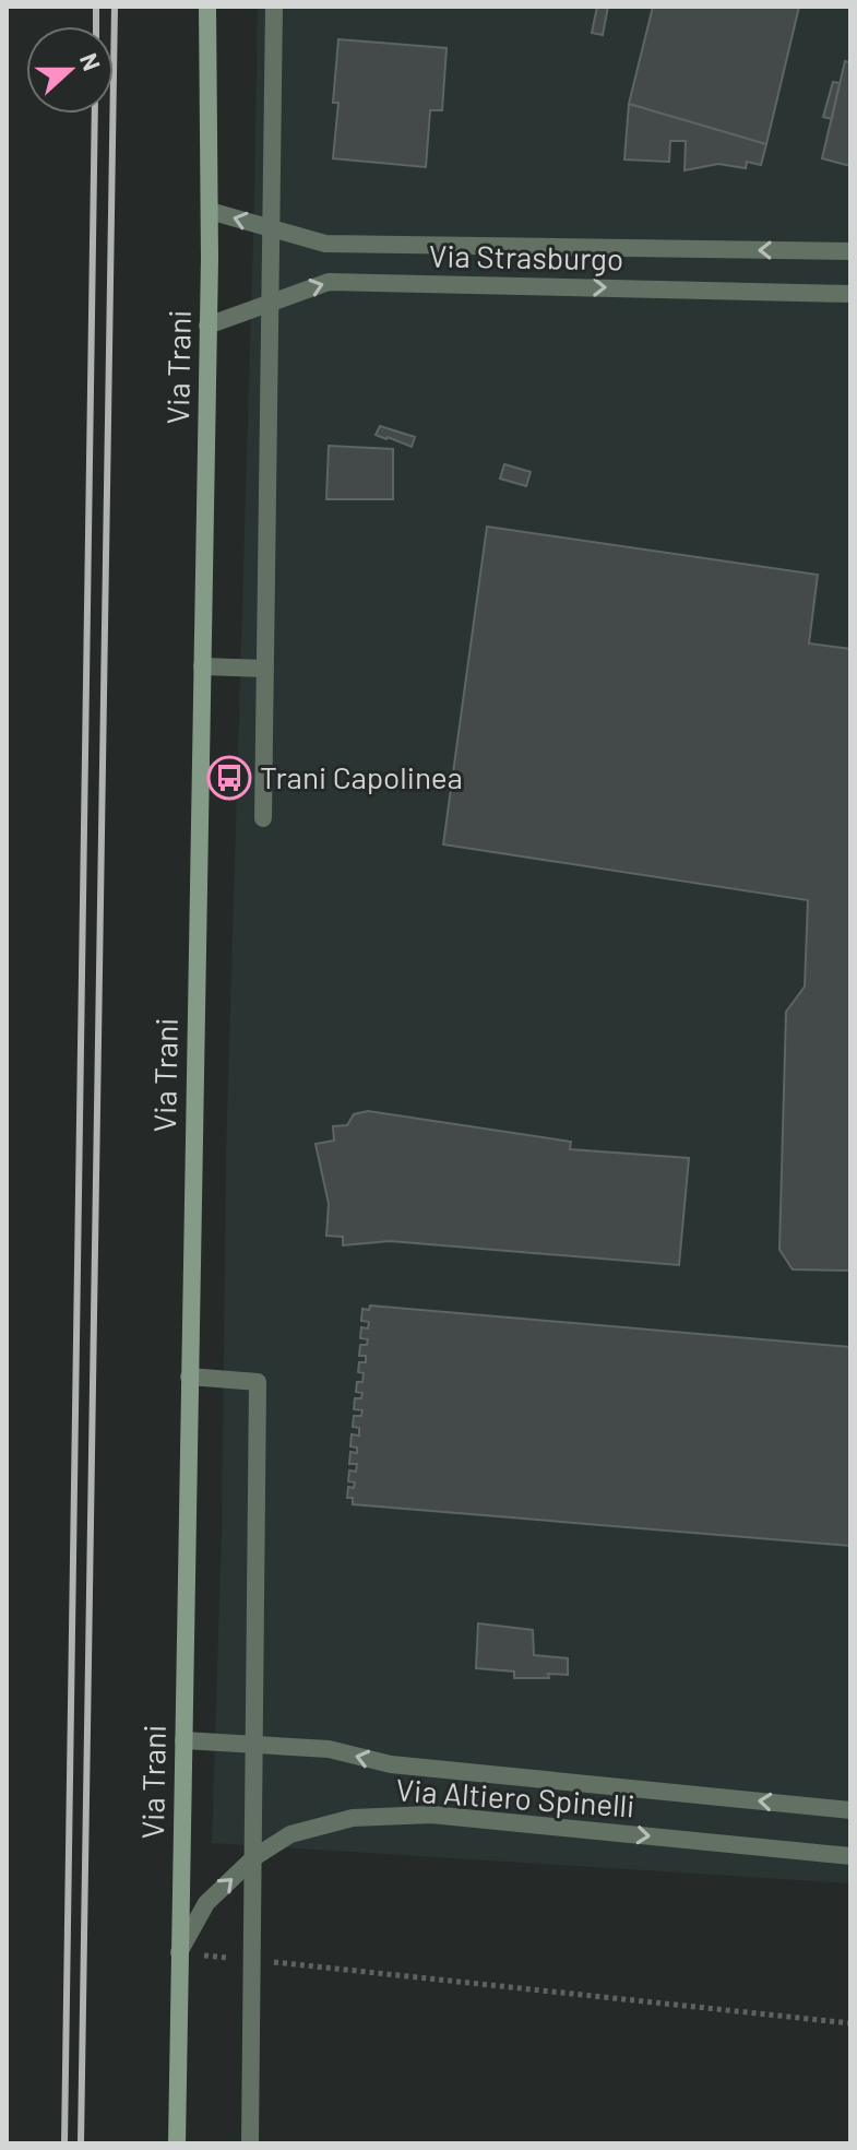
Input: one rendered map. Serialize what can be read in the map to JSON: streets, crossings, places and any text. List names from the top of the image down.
{
  "streets": {
    "main road": ["Via Trani"],
    "street": ["Via Strasburgo", "Via Altiero Spinelli"]
  },
  "crossings": [
    ["Via Strasburgo", "Via Trani"],
    ["Via Trani", "Via Altiero Spinelli"]
  ],
  "places": {
    "bus stop": ["Trani Capolinea"]
  },
  "north": "right"
}
